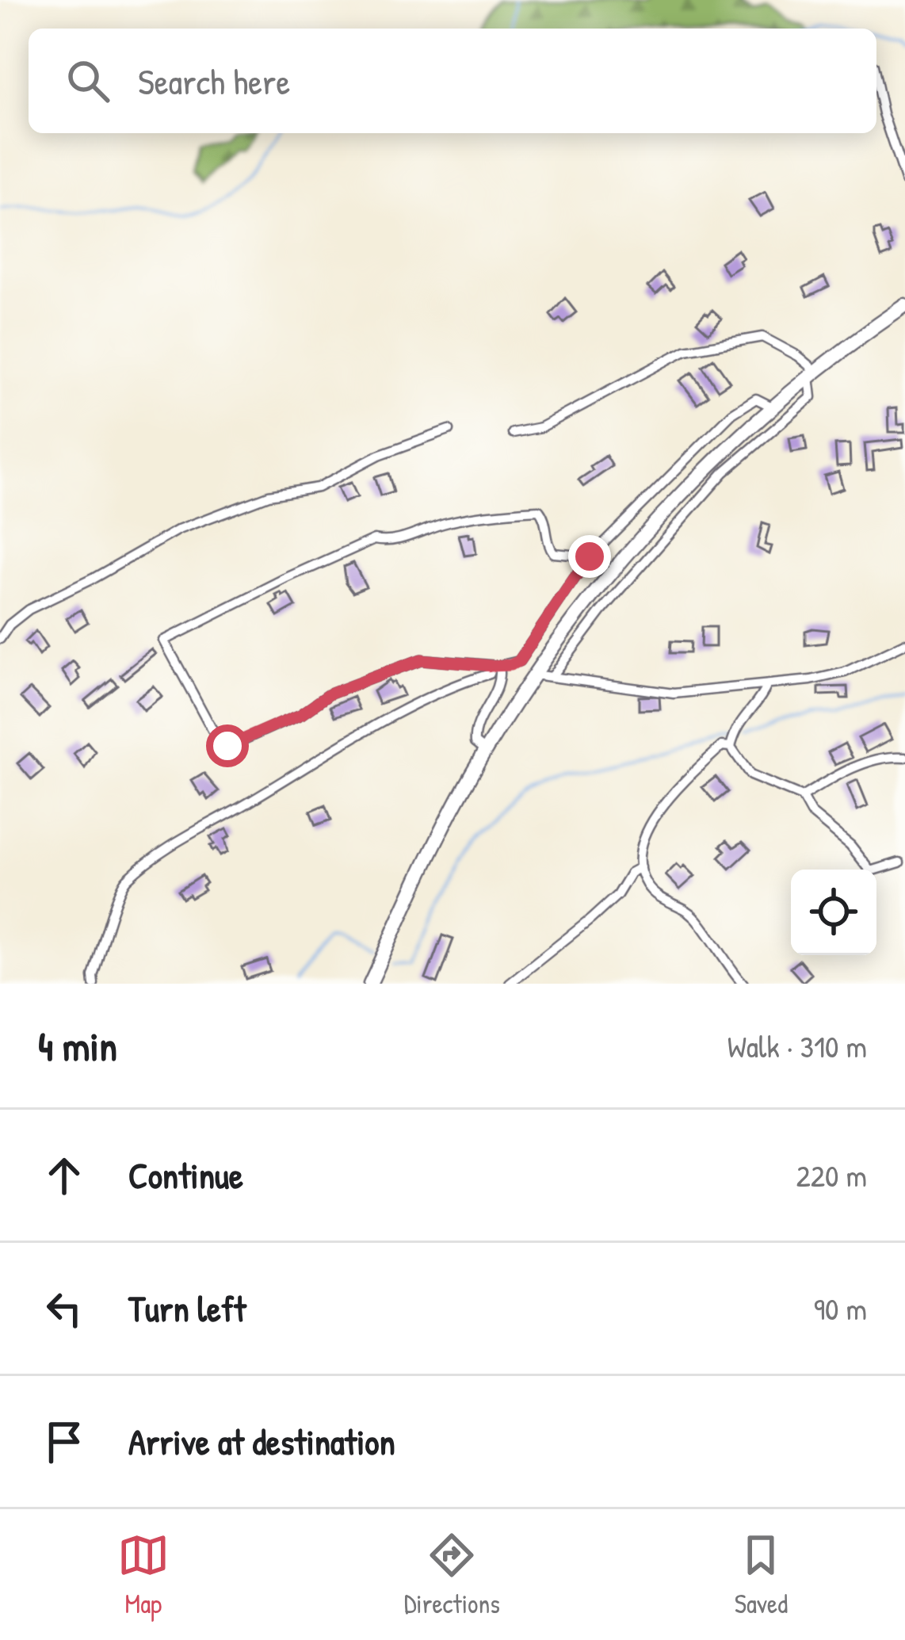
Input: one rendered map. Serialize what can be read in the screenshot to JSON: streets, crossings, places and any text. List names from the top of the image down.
{
  "page": {
    "search": "Search here",
    "heading": ["4 min", "Walk · 310 m"],
    "list": [
      ["Continue", "220 m"],
      ["Turn left", "90 m"],
      "Arrive at destination"
    ],
    "nav": ["Map", "Directions", "Saved"]
  }
}
